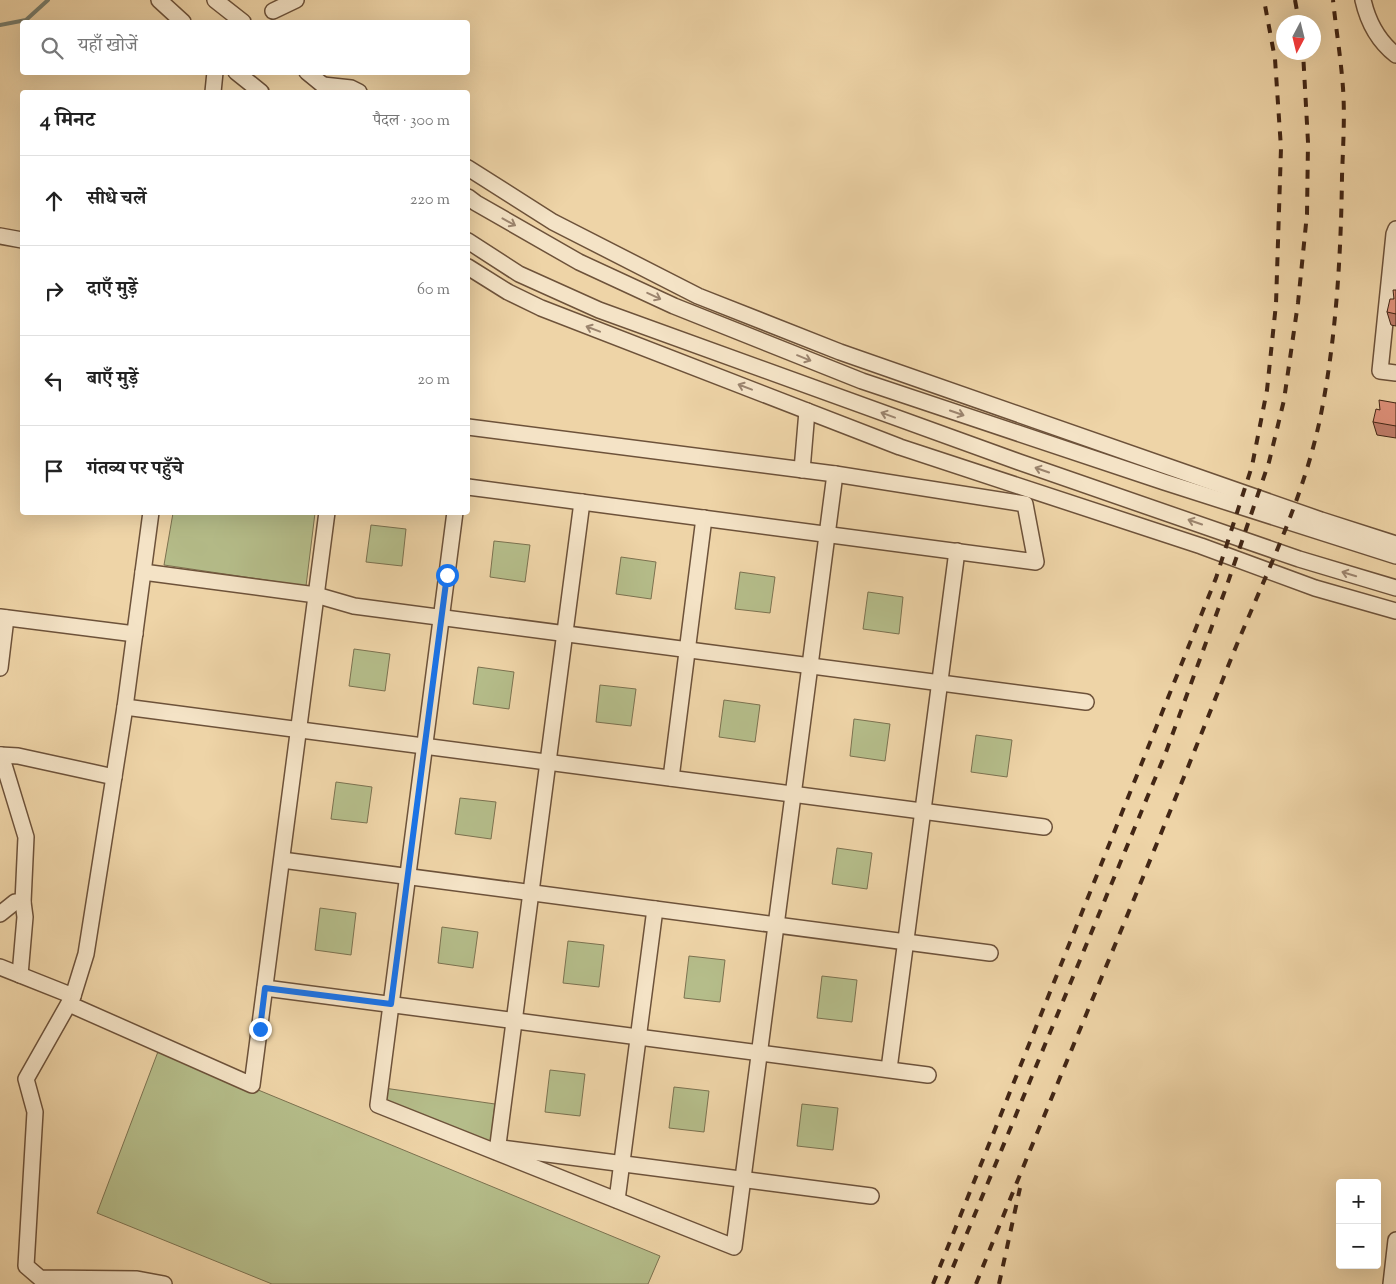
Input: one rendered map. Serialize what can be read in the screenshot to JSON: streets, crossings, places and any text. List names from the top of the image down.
{
  "north": "bottom",
  "page": {
    "search": "यहाँ खोजें",
    "heading": ["4 मिनट", "पैदल · 300 m"],
    "list": [
      ["सीधे चलें", "220 m"],
      ["दाएँ मुड़ें", "60 m"],
      ["बाएँ मुड़ें", "20 m"],
      "गंतव्य पर पहुँचे"
    ],
    "map_buttons": ["+", "−"]
  }
}
